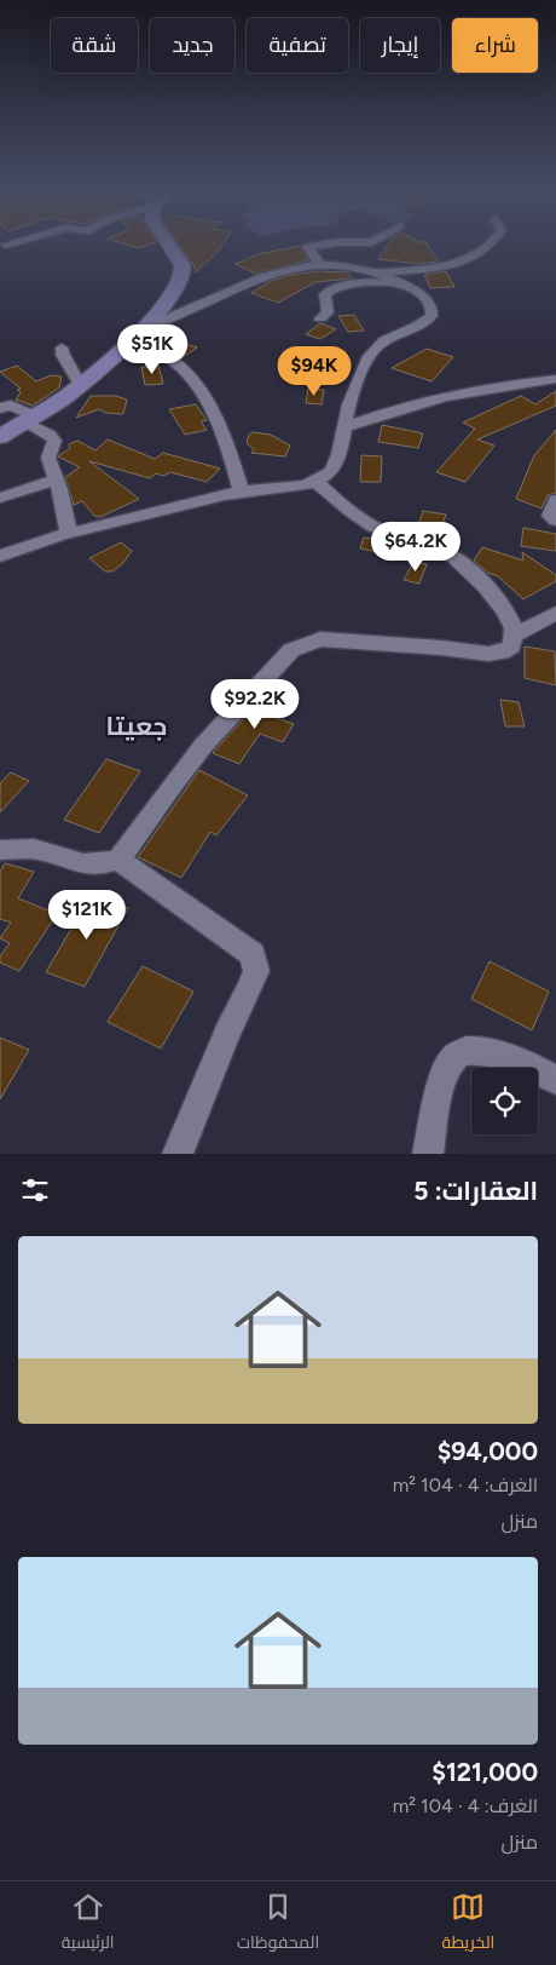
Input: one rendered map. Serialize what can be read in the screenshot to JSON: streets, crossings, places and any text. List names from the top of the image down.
{
  "districts": ["جعيتا"],
  "page": {
    "chip": [
      "شراء",
      "إيجار",
      "تصفية",
      "جديد",
      "شقة"
    ],
    "price": [
      "$51K",
      "$94K",
      "$64.2K",
      "$92.2K",
      "$121K"
    ],
    "heading": "العقارات: 5",
    "list": [
      {
        "name": "$94,000",
        "note": "الغرف: 4 · 104 m² · منزل"
      },
      {
        "name": "$121,000",
        "note": "الغرف: 4 · 104 m² · منزل"
      }
    ],
    "tabs": ["الخريطة", "المحفوظات", "الرئيسية"]
  }
}
